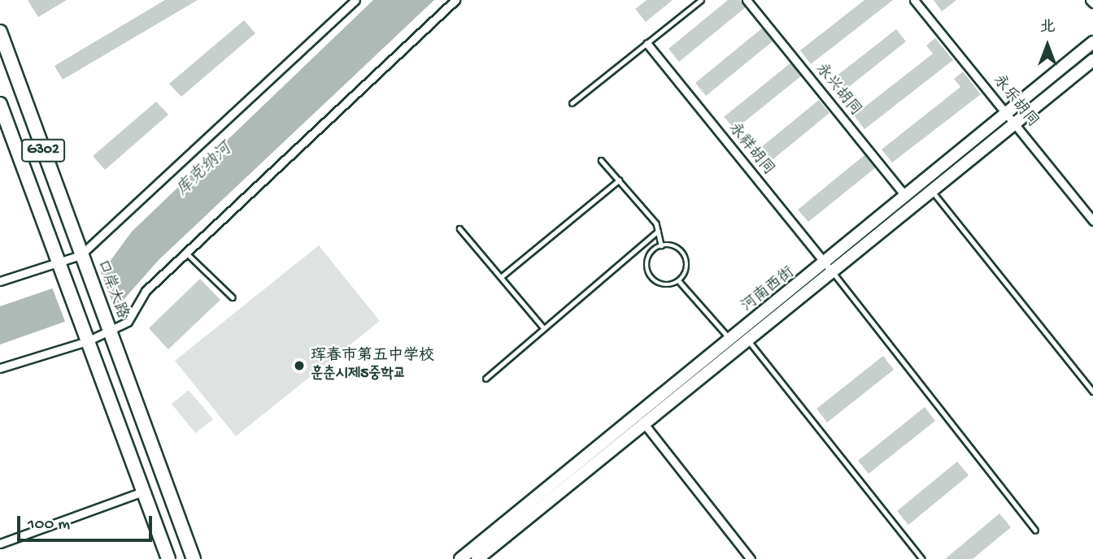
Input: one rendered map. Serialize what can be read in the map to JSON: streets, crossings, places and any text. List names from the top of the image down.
{
  "streets": {
    "highway": ["G302", "口岸大路"],
    "main road": ["河南西街"],
    "street": ["永兴胡同", "永乐胡同", "永祥胡同"]
  },
  "crossings": [
    ["永兴胡同", "河南西街"],
    ["永乐胡同", "河南西街"],
    ["永祥胡同", "河南西街"]
  ],
  "water": ["库克纳河"],
  "places": ["珲春市第五中学校 훈춘시제5중학교"],
  "scale_bar": "100 m",
  "north": "top"
}
